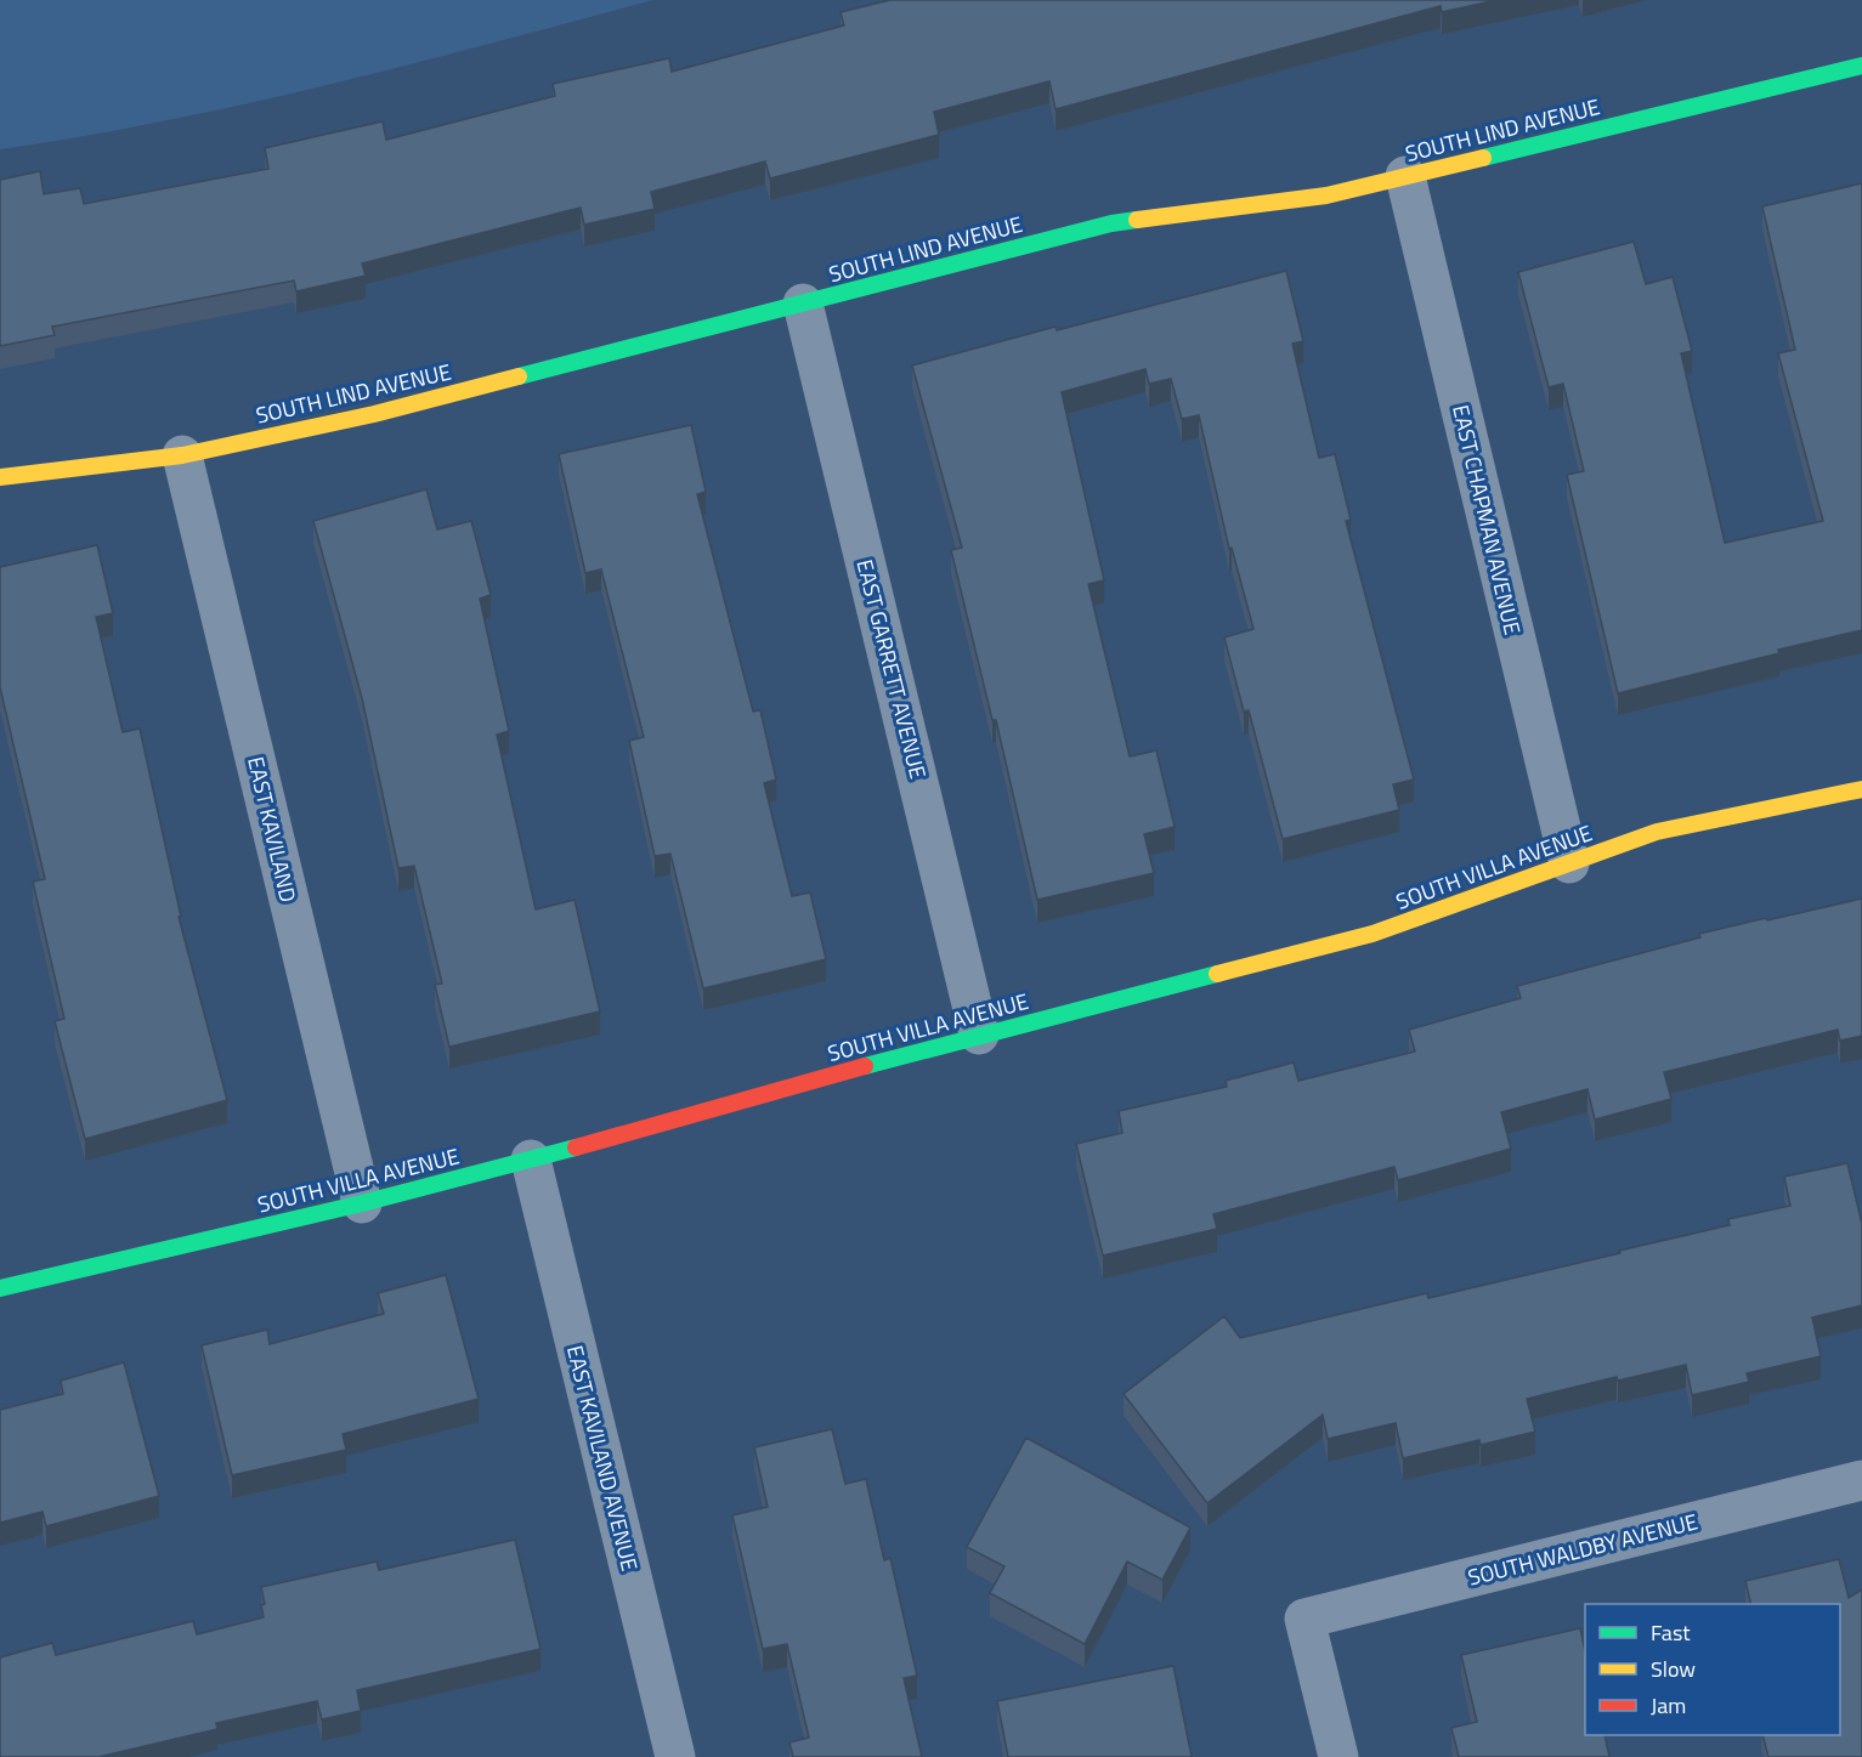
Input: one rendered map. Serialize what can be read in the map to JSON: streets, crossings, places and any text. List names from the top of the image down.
{
  "streets": {
    "street": [
      "SOUTH LIND AVENUE",
      "EAST CHAPMAN AVENUE",
      "EAST GARRETT AVENUE",
      "EAST KAVILAND",
      "SOUTH VILLA AVENUE",
      "EAST KAVILAND AVENUE",
      "SOUTH WALDBY AVENUE"
    ]
  },
  "crossings": [
    ["SOUTH LIND AVENUE", "EAST CHAPMAN AVENUE"],
    ["SOUTH LIND AVENUE", "EAST GARRETT AVENUE"],
    ["SOUTH LIND AVENUE", "EAST KAVILAND"],
    ["EAST CHAPMAN AVENUE", "SOUTH VILLA AVENUE"],
    ["EAST GARRETT AVENUE", "SOUTH VILLA AVENUE"],
    ["EAST KAVILAND", "SOUTH VILLA AVENUE"],
    ["SOUTH VILLA AVENUE", "EAST KAVILAND AVENUE"]
  ],
  "legend": ["Fast", "Slow", "Jam"]
}
